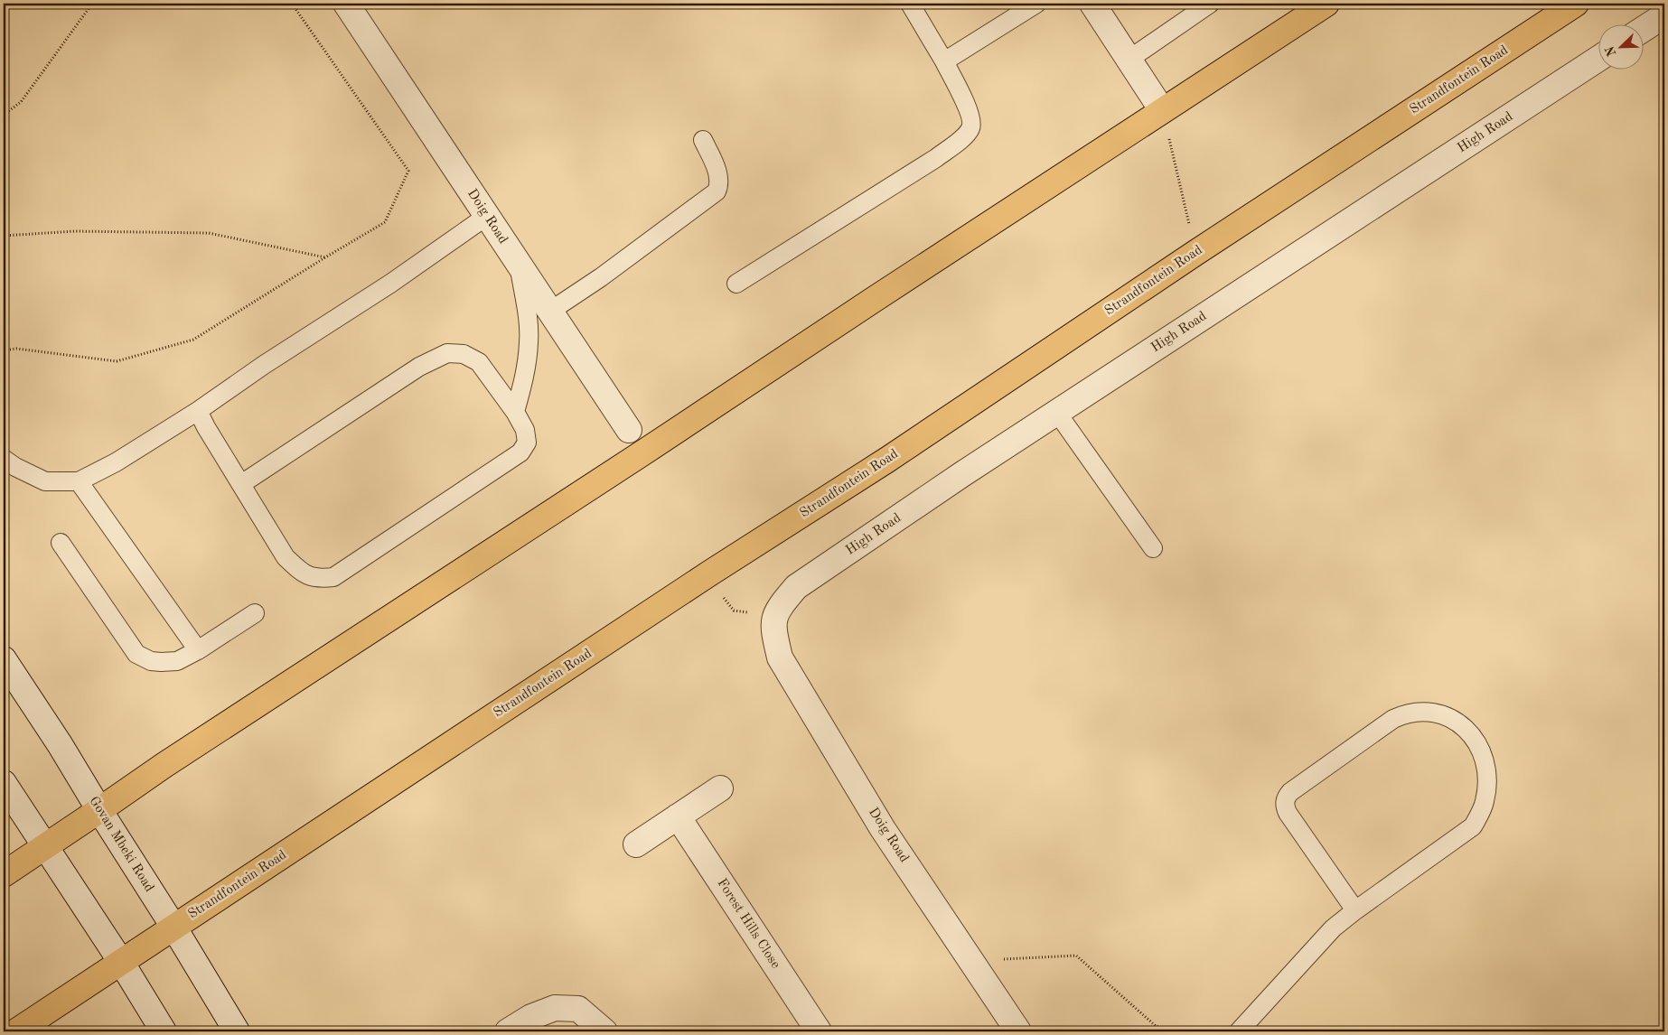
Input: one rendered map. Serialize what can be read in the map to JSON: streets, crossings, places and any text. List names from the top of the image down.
{
  "streets": {
    "main road": ["Strandfontein Road"],
    "street": [
      "High Road",
      "Doig Road",
      "Govan Mbeki Road",
      "Forest Hills Close"
    ]
  },
  "crossings": [
    ["Strandfontein Road", "Govan Mbeki Road"],
    ["High Road", "Doig Road"]
  ],
  "north": "bottom left"
}
